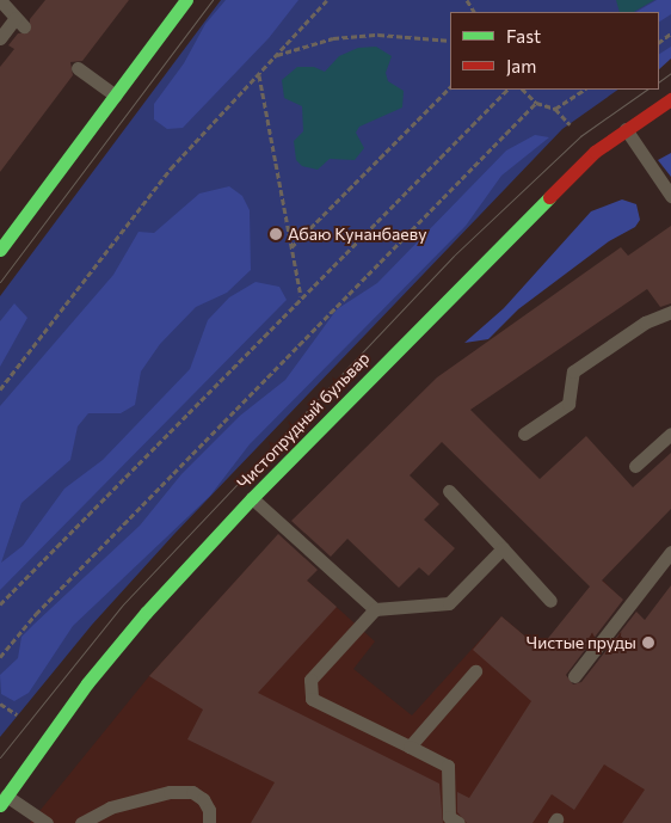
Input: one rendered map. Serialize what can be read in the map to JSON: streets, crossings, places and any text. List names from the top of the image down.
{
  "streets": {
    "main road": ["Чистопрудный бульвар"]
  },
  "places": ["Абаю Кунанбаеву", "Чистые пруды"],
  "legend": ["Fast", "Jam"]
}
